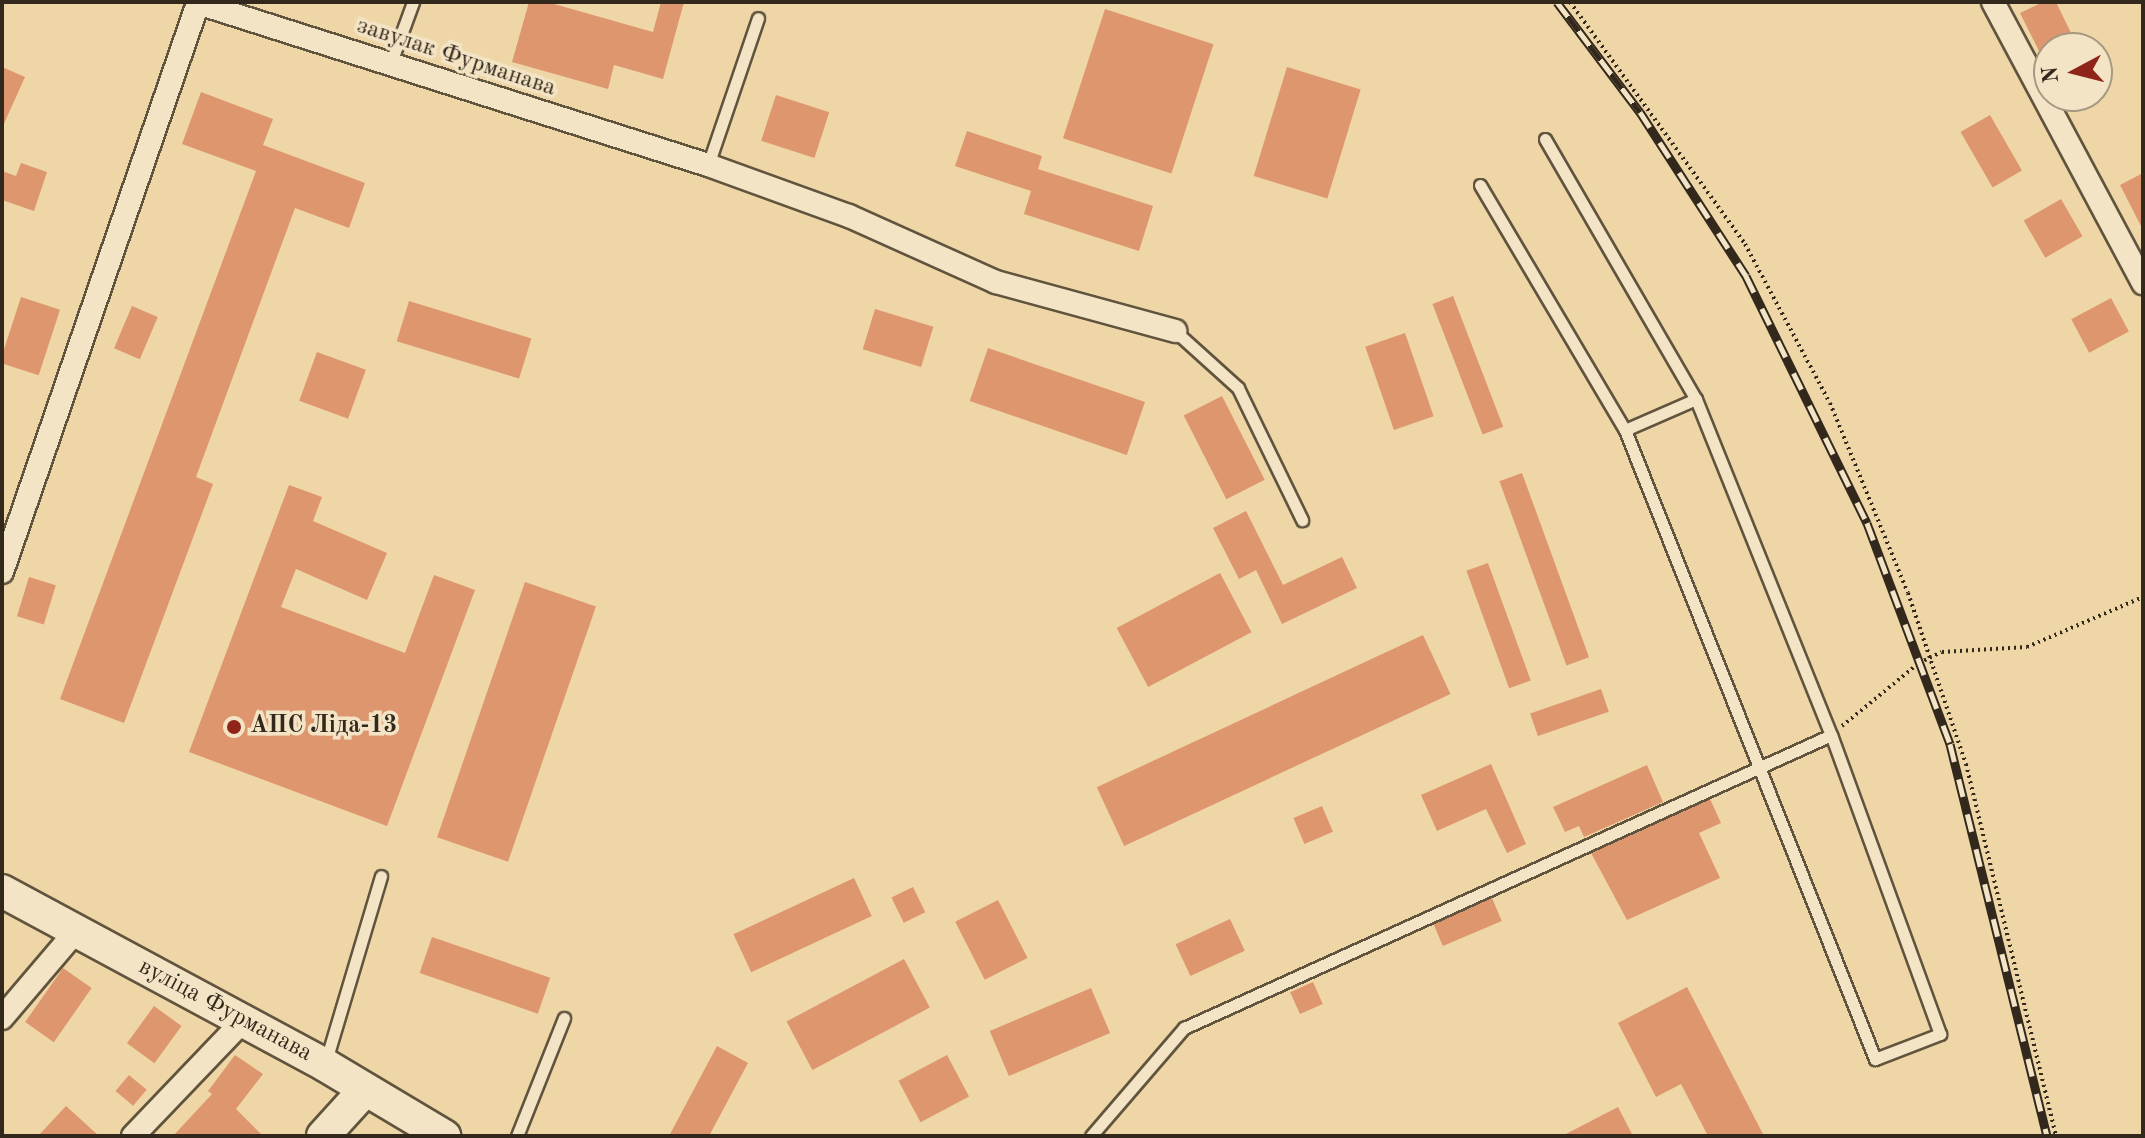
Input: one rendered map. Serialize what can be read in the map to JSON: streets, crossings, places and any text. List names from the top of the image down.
{
  "streets": {
    "street": ["завулак Фурманава", "вуліца Фурманава"]
  },
  "places": ["АПС Ліда-13"],
  "north": "left"
}
